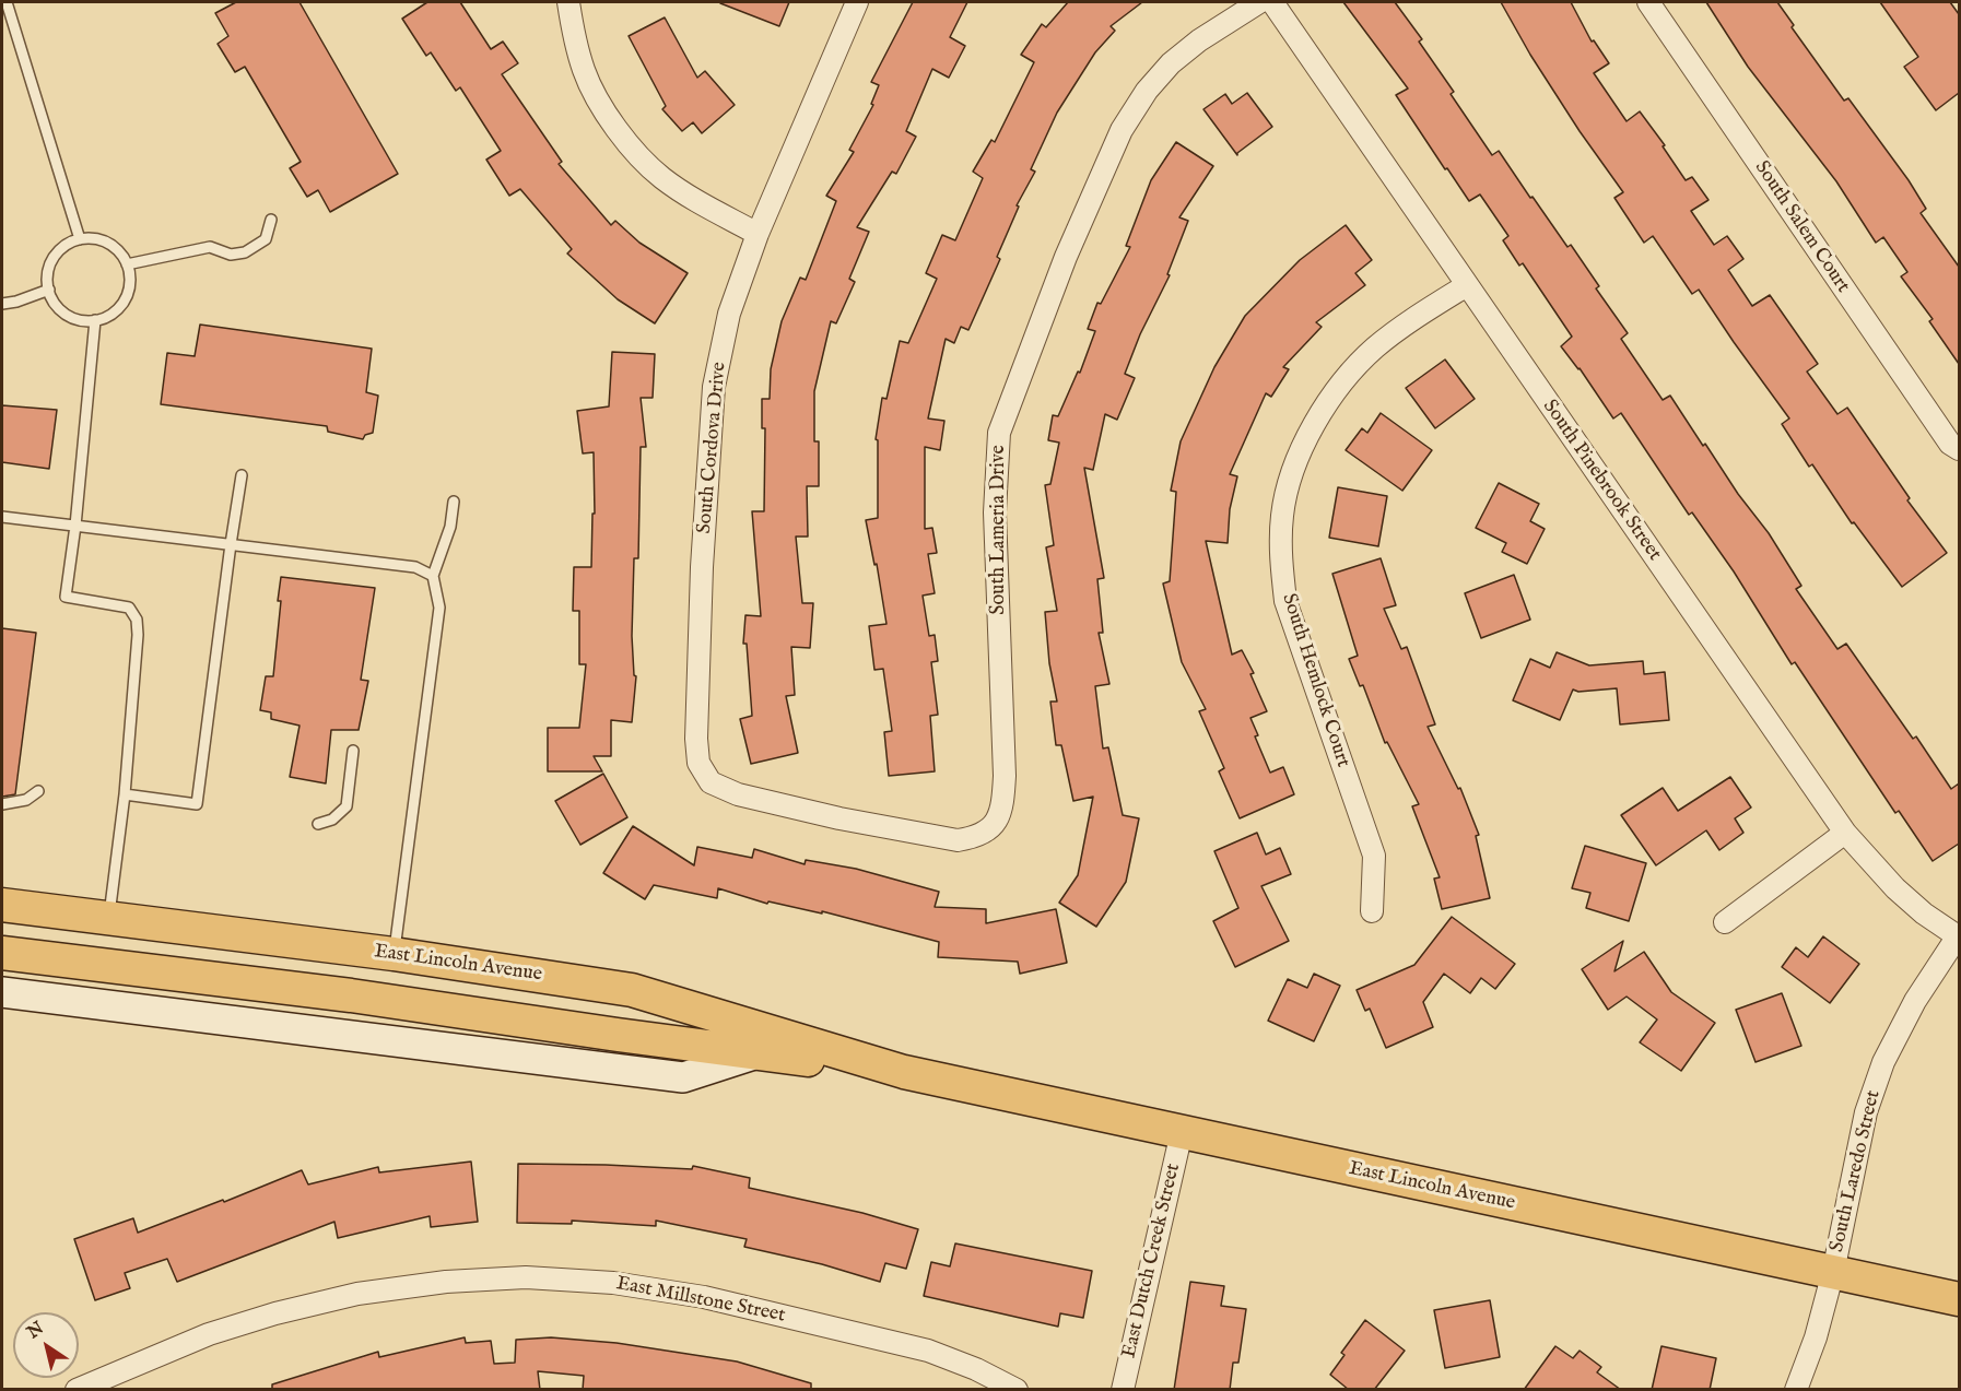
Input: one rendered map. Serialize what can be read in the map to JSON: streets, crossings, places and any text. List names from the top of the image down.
{
  "streets": {
    "main road": ["East Lincoln Avenue"],
    "street": [
      "South Salem Court",
      "South Cordova Drive",
      "South Pinebrook Street",
      "South Lameria Drive",
      "South Hemlock Court",
      "South Laredo Street",
      "East Dutch Creek Street",
      "East Millstone Street"
    ]
  },
  "crossings": [
    ["South Cordova Drive", "South Lameria Drive"],
    ["South Pinebrook Street", "South Hemlock Court"],
    ["South Pinebrook Street", "South Laredo Street"],
    ["East Lincoln Avenue", "South Laredo Street"],
    ["East Lincoln Avenue", "East Dutch Creek Street"]
  ],
  "north": "top left"
}
